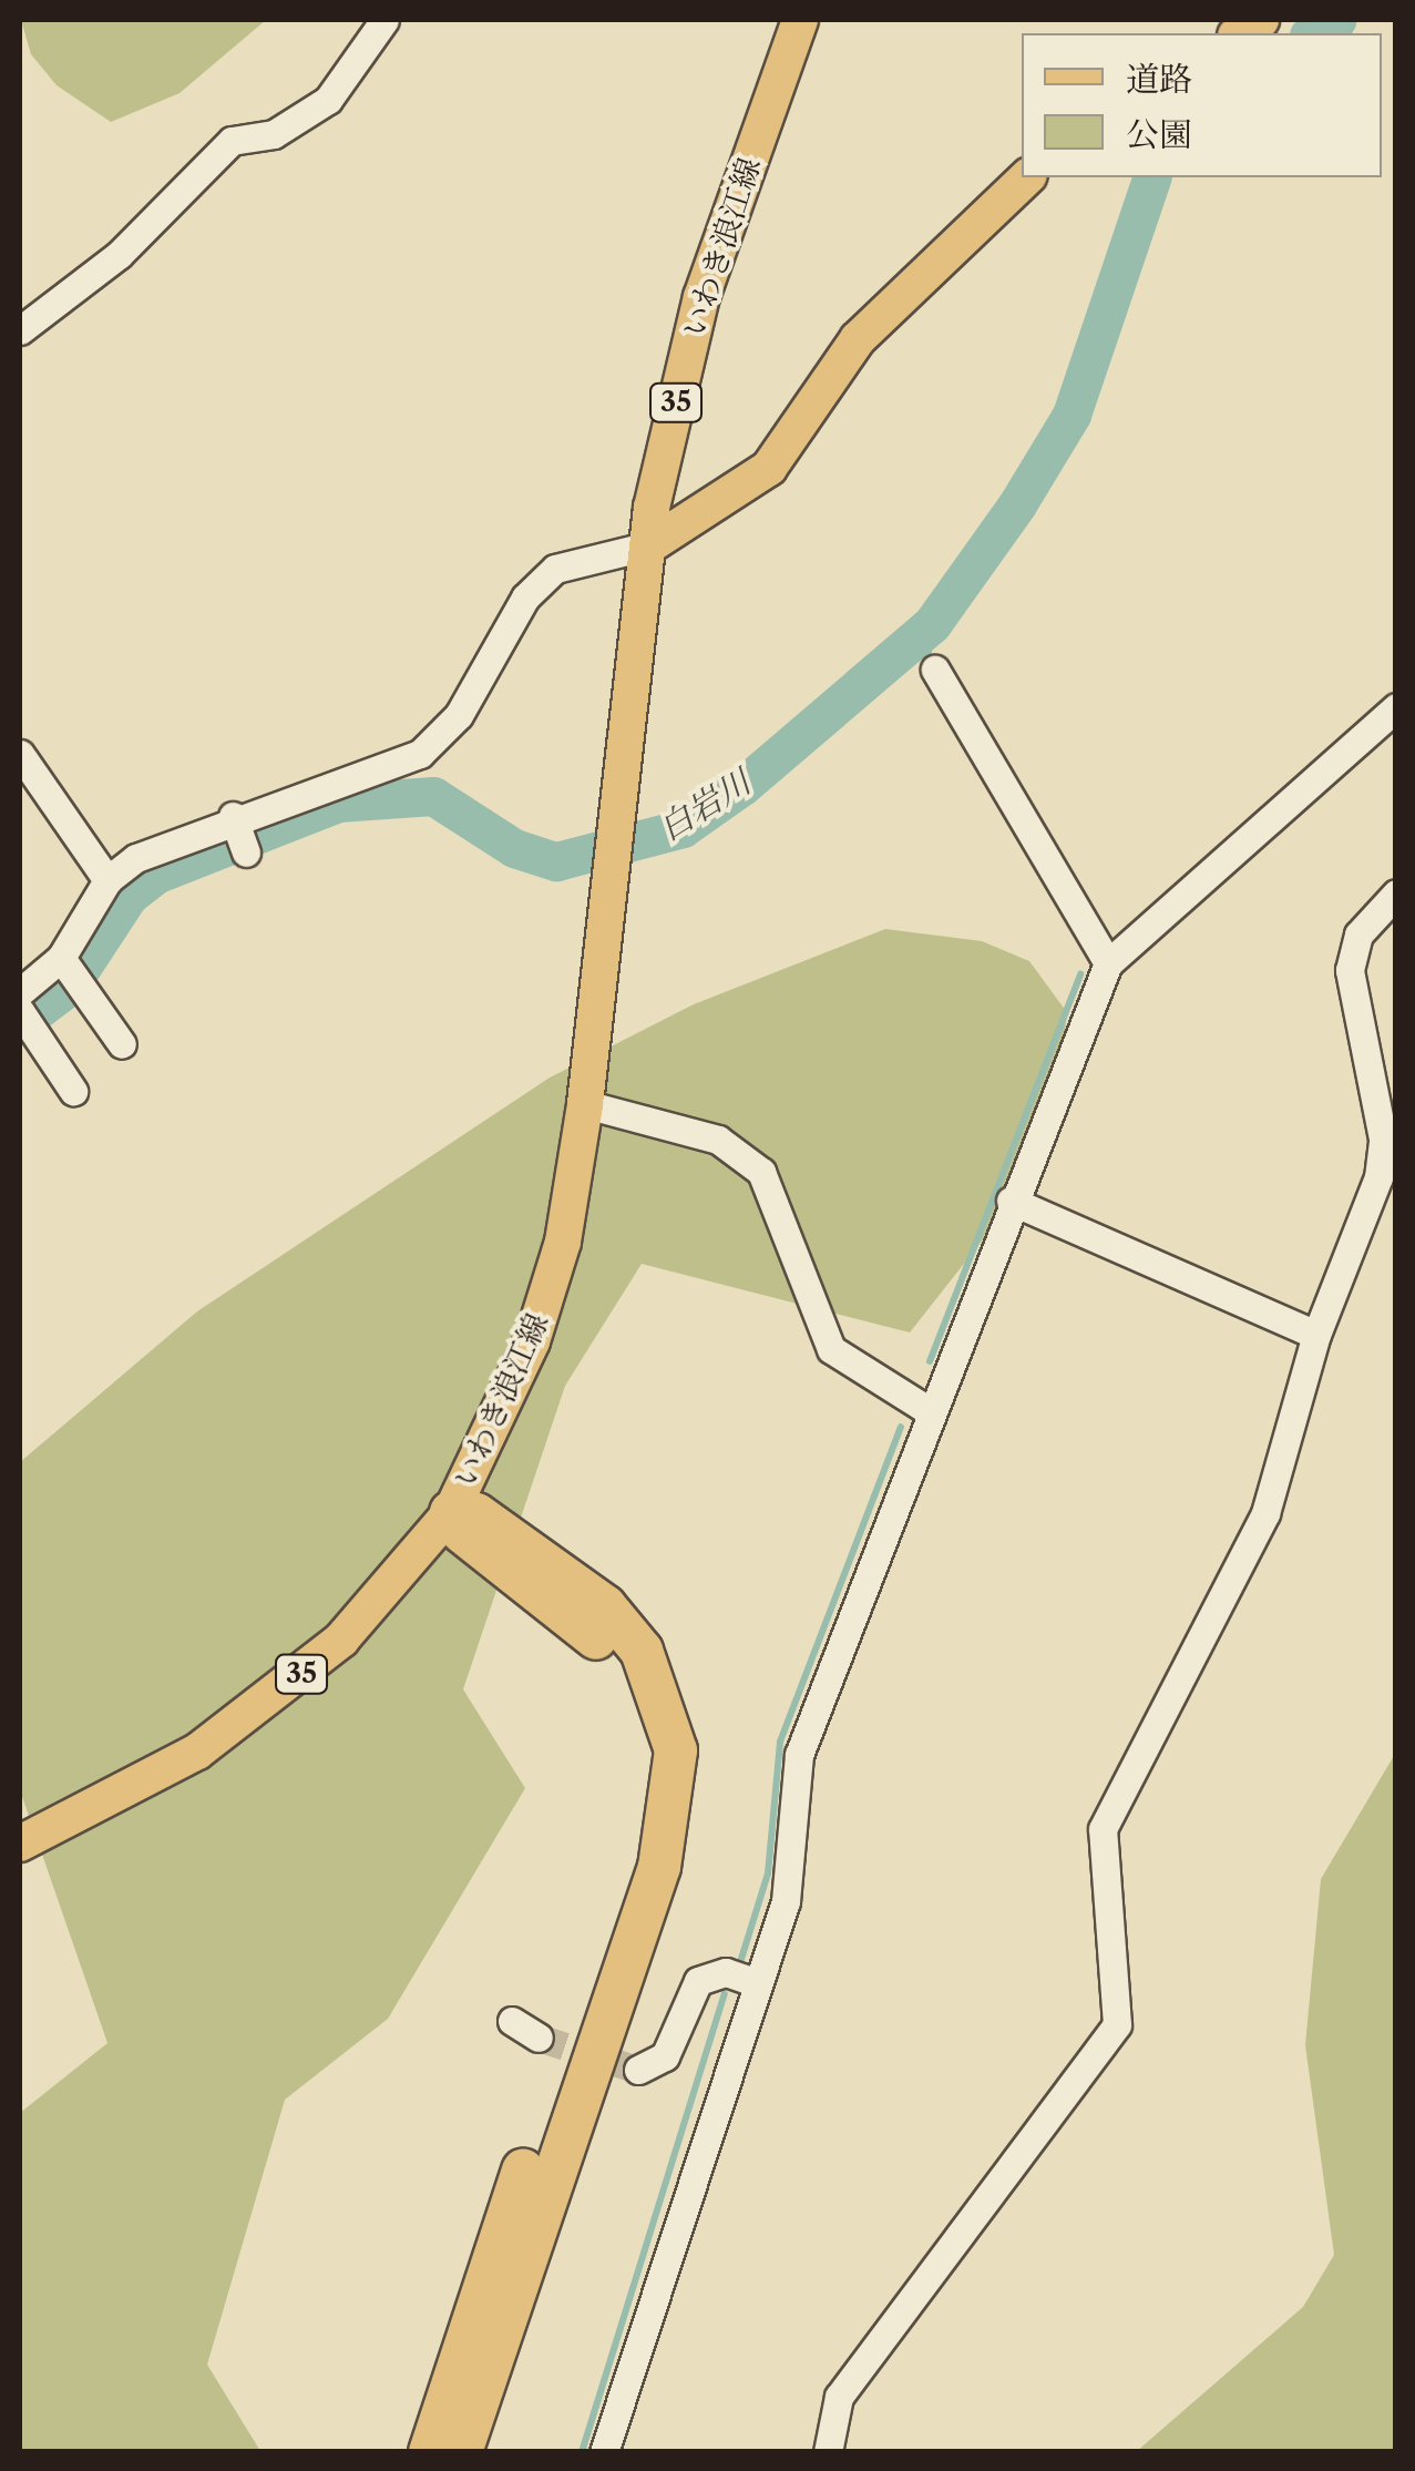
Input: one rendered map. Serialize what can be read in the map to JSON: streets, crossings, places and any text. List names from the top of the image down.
{
  "streets": {
    "main road": ["いわき浪江線", "35"]
  },
  "water": ["白岩川"],
  "legend": ["道路", "公園"]
}
